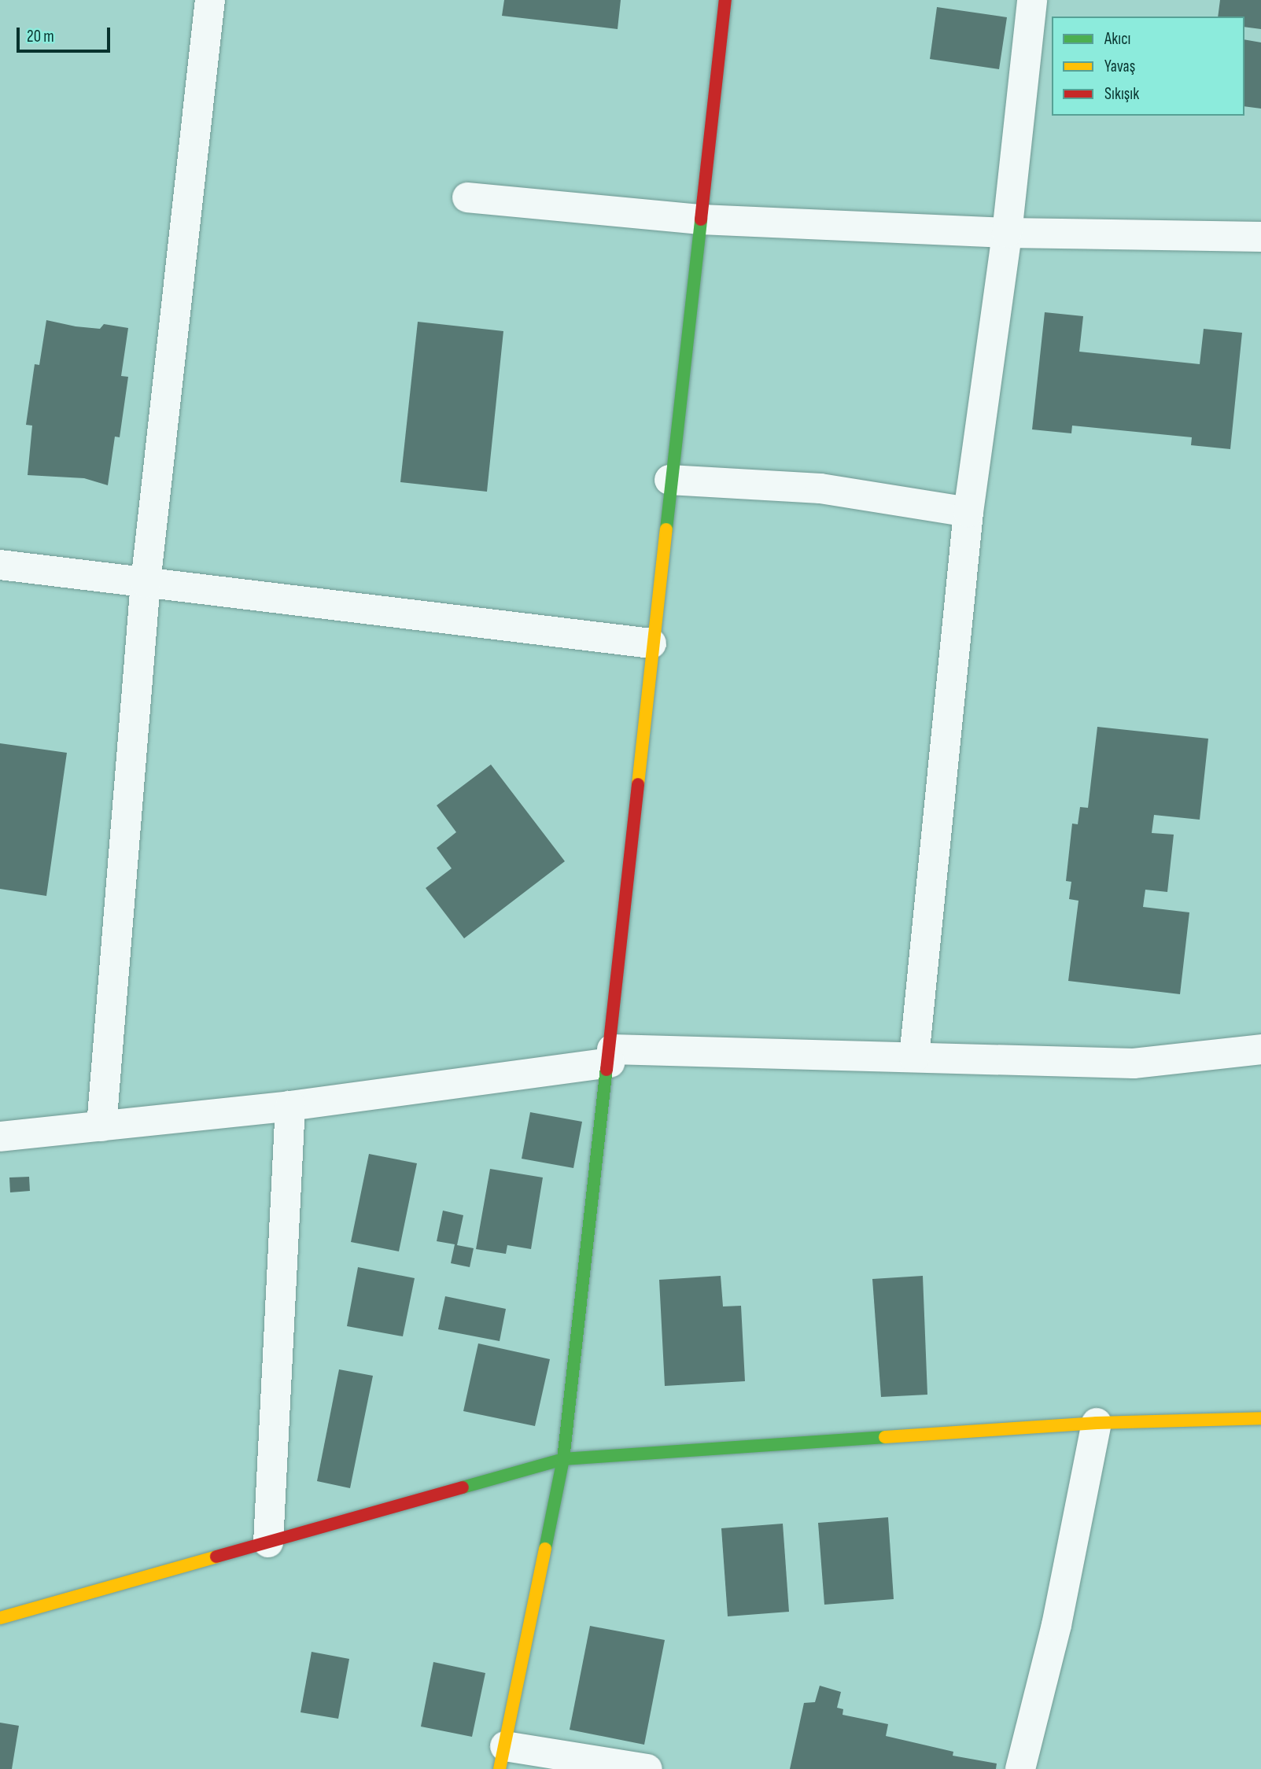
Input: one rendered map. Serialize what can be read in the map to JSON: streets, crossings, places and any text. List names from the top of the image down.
{
  "legend": ["Akıcı", "Yavaş", "Sıkışık"],
  "scale_bar": "20 m"
}
